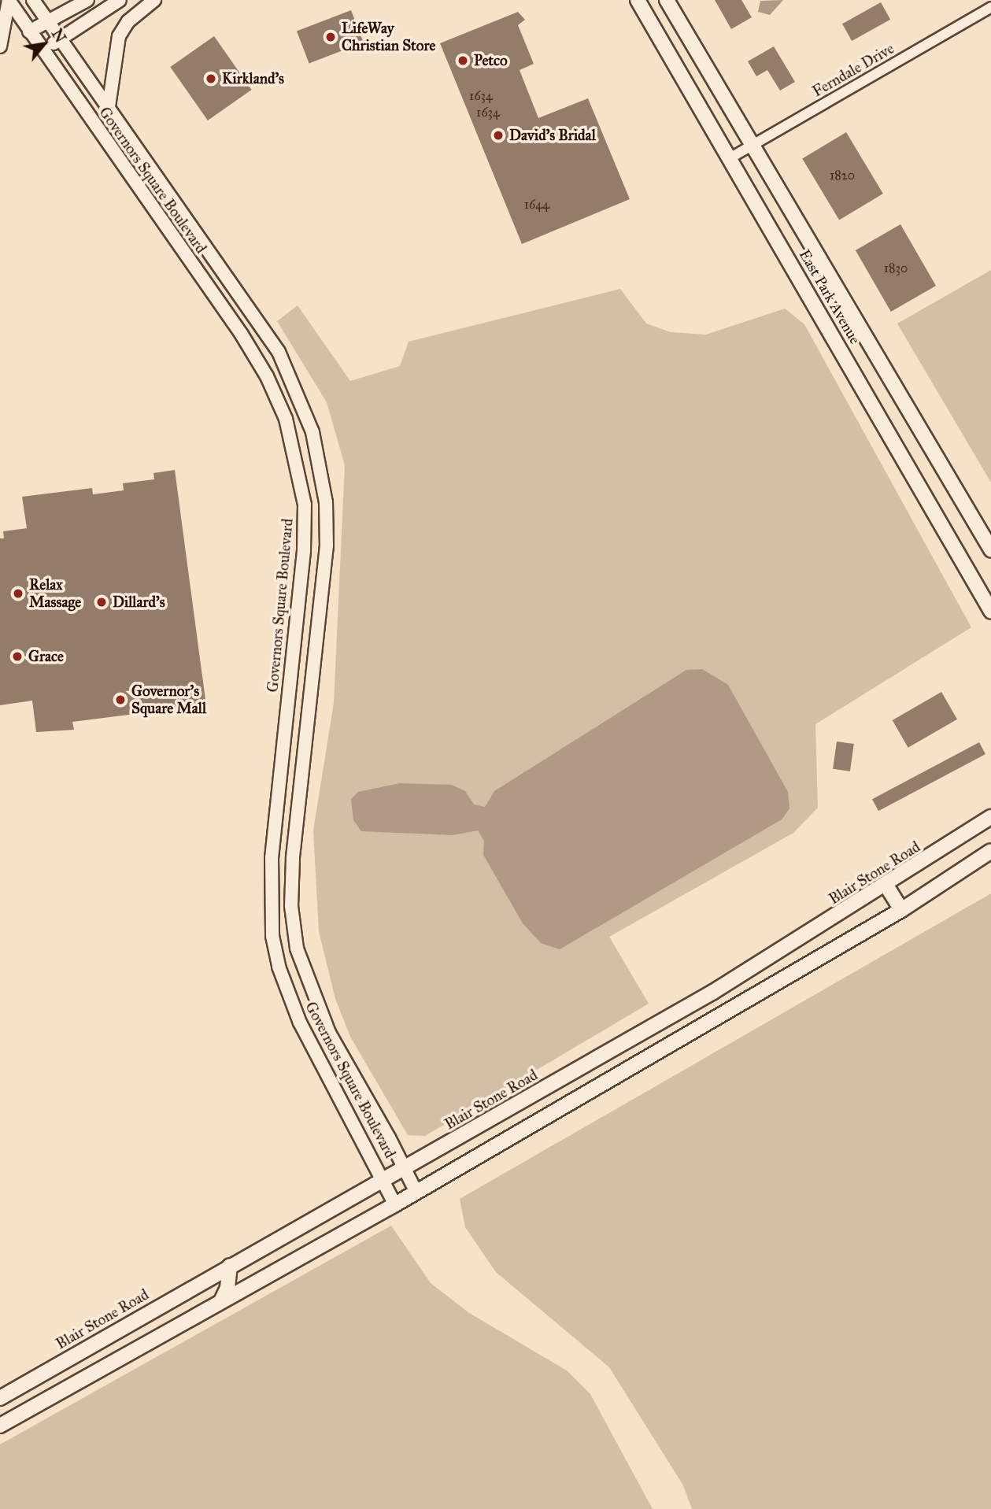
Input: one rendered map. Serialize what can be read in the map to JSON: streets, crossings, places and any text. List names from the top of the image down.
{
  "streets": {
    "main road": ["East Park Avenue", "Blair Stone Road"],
    "street": ["Ferndale Drive", "Governors Square Boulevard"]
  },
  "crossings": [
    ["Ferndale Drive", "East Park Avenue"],
    ["Governors Square Boulevard", "Blair Stone Road"]
  ],
  "places": [
    "LifeWay Christian Store",
    "Petco",
    "Kirkland's",
    "David's Bridal",
    "Relax Massage",
    "Dillard's",
    "Grace",
    "Governor's Square Mall"
  ],
  "house_numbers": [
    "1634",
    "1634",
    "1820",
    "1644",
    "1830"
  ],
  "north": "top right"
}
